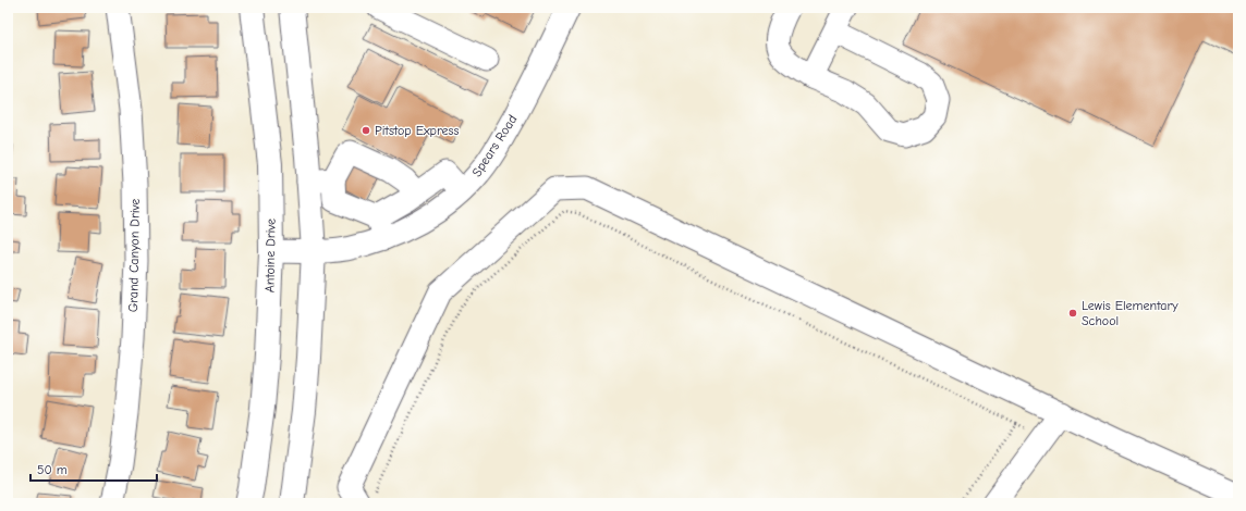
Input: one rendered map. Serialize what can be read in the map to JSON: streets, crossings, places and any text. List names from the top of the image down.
{
  "streets": {
    "main road": ["Antoine Drive"],
    "street": ["Spears Road", "Grand Canyon Drive"]
  },
  "crossings": [
    ["Spears Road", "Antoine Drive"]
  ],
  "places": ["Pitstop Express", "Lewis Elementary School"],
  "scale_bar": "50 m"
}
